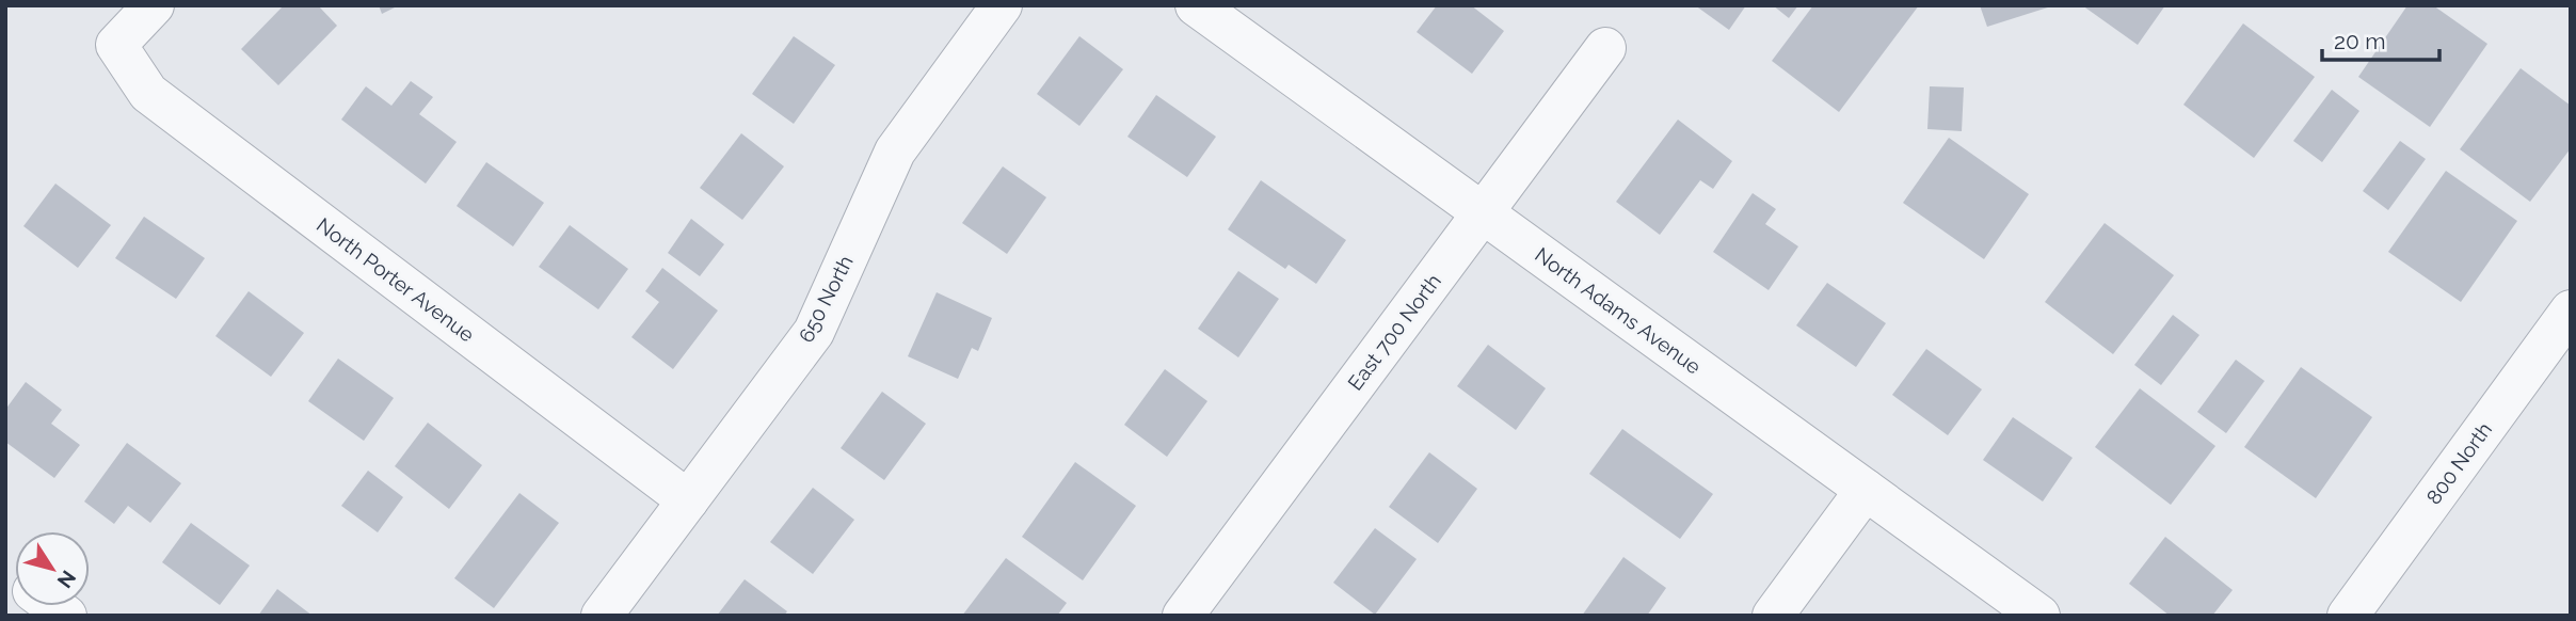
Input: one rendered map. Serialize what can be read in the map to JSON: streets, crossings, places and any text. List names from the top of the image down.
{
  "streets": {
    "street": [
      "North Porter Avenue",
      "650 North",
      "North Adams Avenue",
      "East 700 North",
      "800 North"
    ]
  },
  "crossings": [
    ["North Porter Avenue", "650 North"],
    ["North Adams Avenue", "East 700 North"]
  ],
  "scale_bar": "20 m",
  "north": "bottom right"
}
